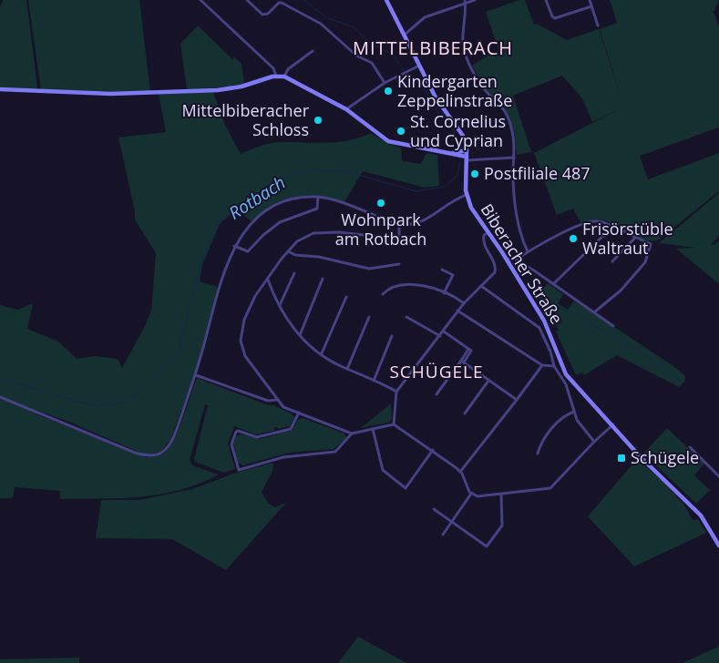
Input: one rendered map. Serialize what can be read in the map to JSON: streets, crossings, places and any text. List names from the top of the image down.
{
  "streets": {
    "street": ["Biberacher Straße"]
  },
  "districts": ["MITTELBIBERACH", "SCHÜGELE"],
  "water": ["Rotbach"],
  "places": {
    "other": [
      "Kindergarten Zeppelinstraße",
      "Mittelbiberacher Schloss",
      "St. Cornelius und Cyprian",
      "Postfiliale 487",
      "Wohnpark am Rotbach",
      "Frisörstüble Waltraut"
    ],
    "transit": ["Schügele"]
  }
}
